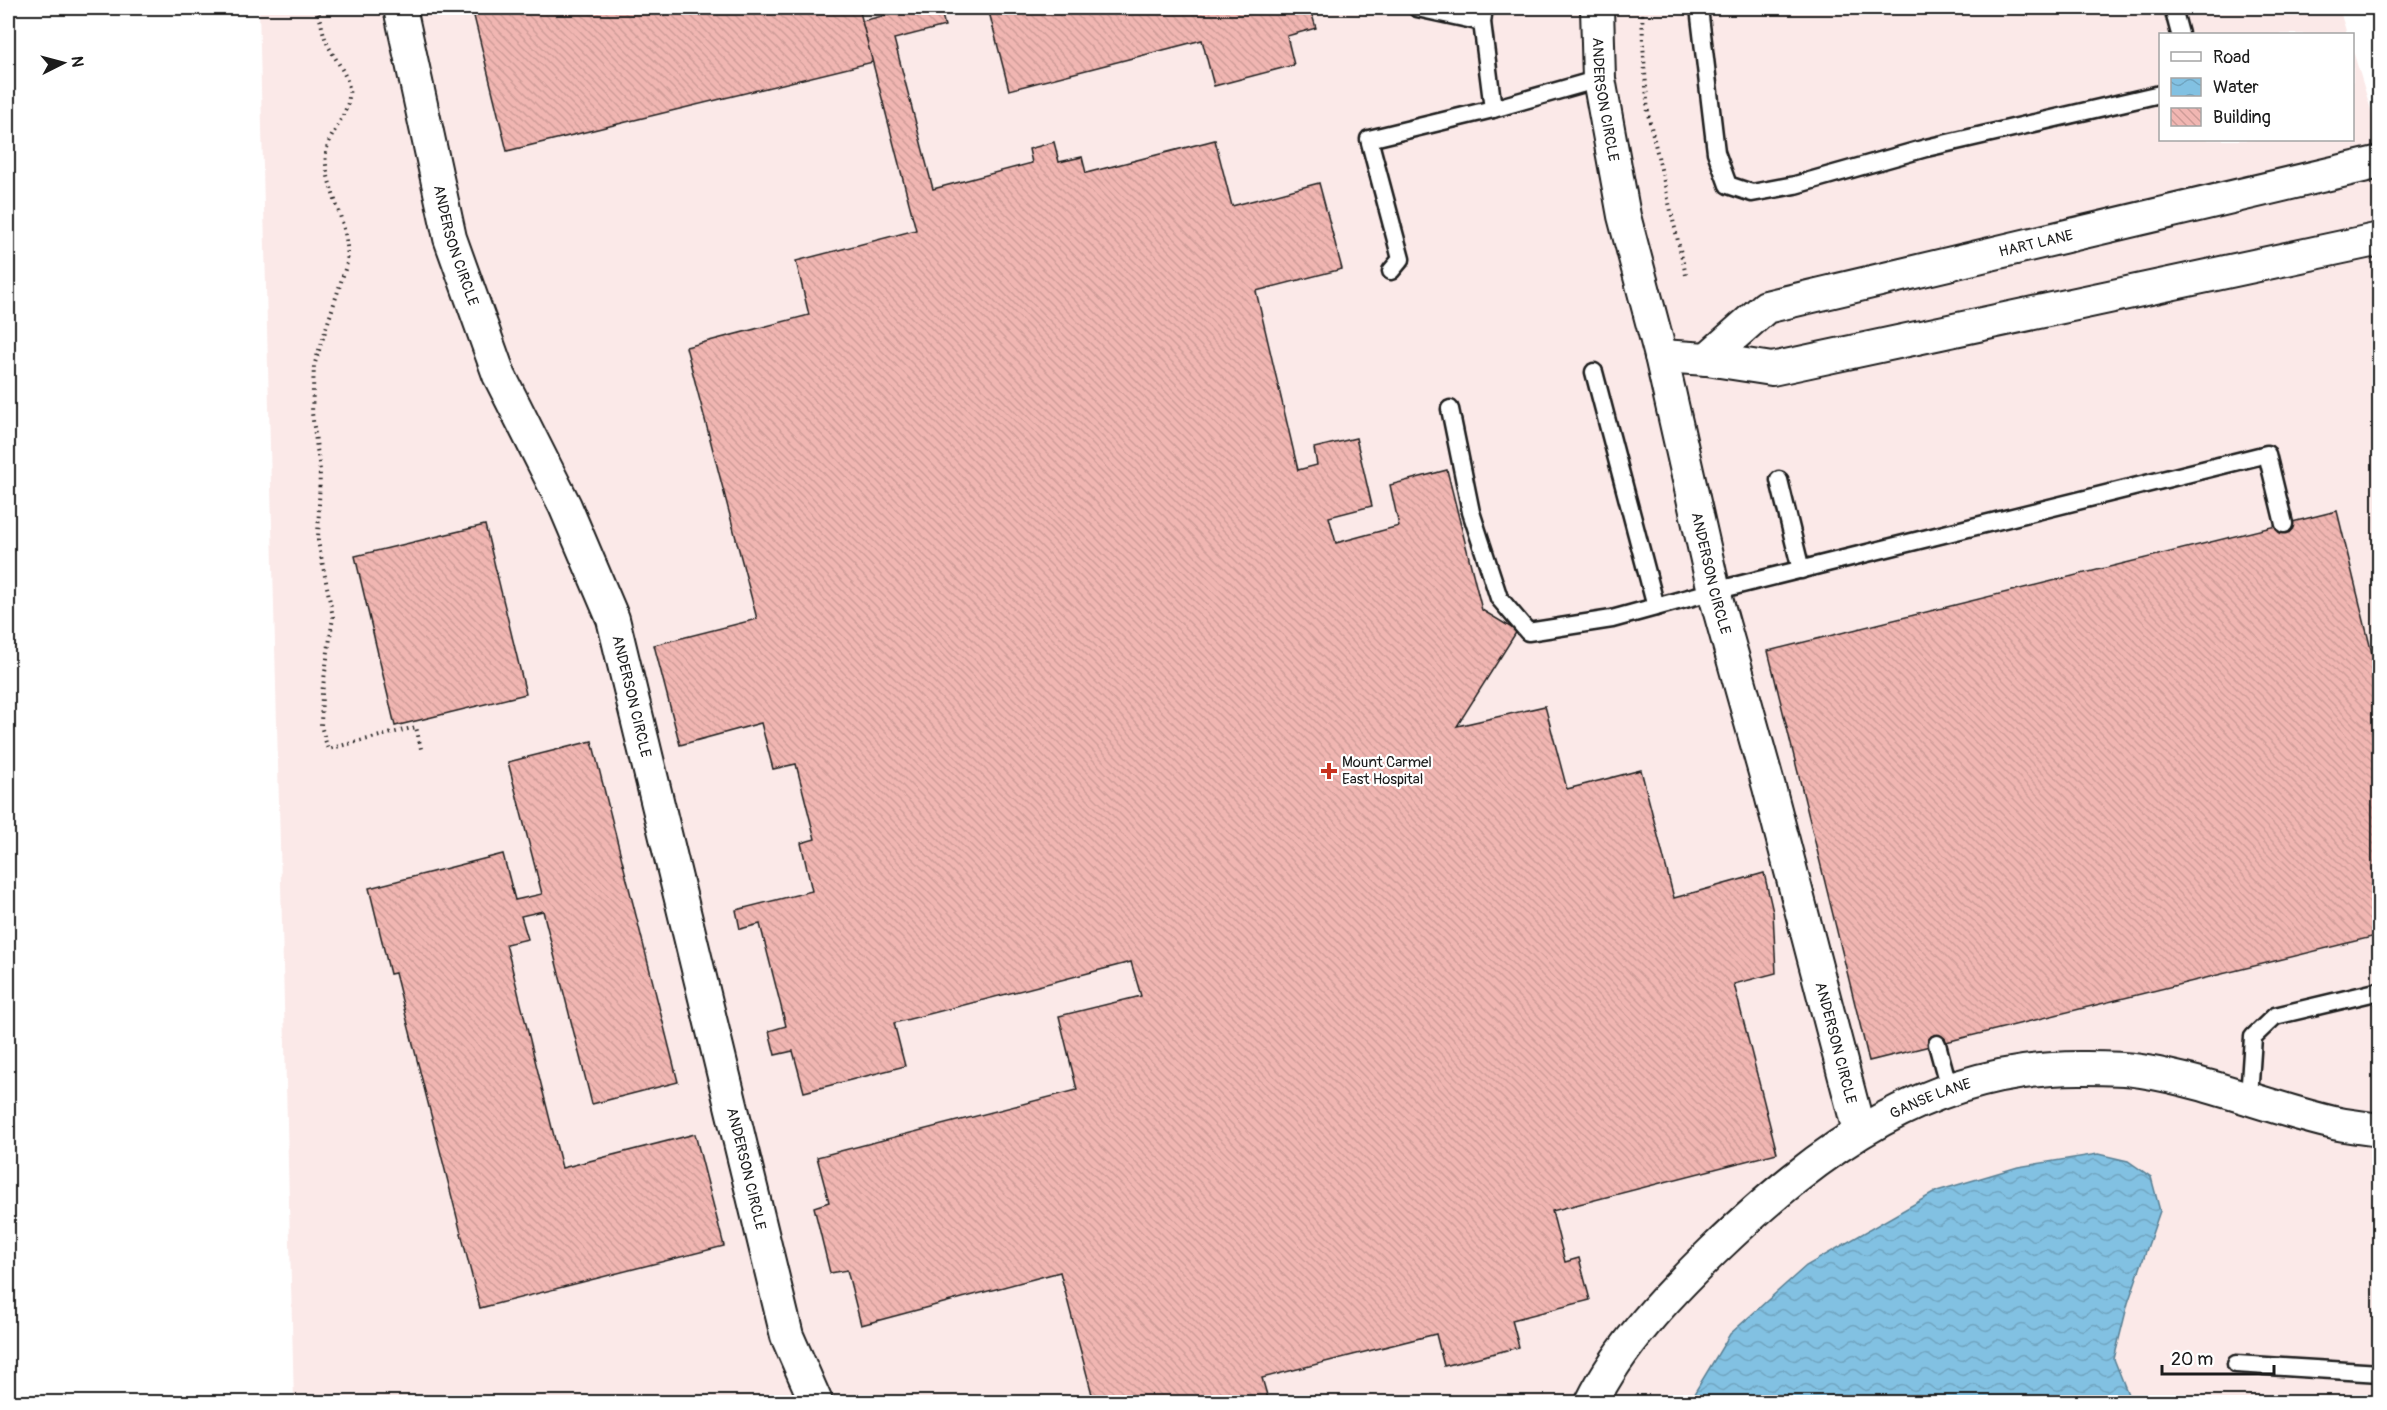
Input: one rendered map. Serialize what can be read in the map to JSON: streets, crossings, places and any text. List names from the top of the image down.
{
  "streets": {
    "street": ["ANDERSON CIRCLE", "HART LANE", "GANSE LANE"]
  },
  "crossings": [
    ["ANDERSON CIRCLE", "GANSE LANE"]
  ],
  "places": {
    "health": ["Mount Carmel East Hospital"]
  },
  "legend": ["Road", "Water", "Building"],
  "scale_bar": "20 m",
  "north": "right"
}
